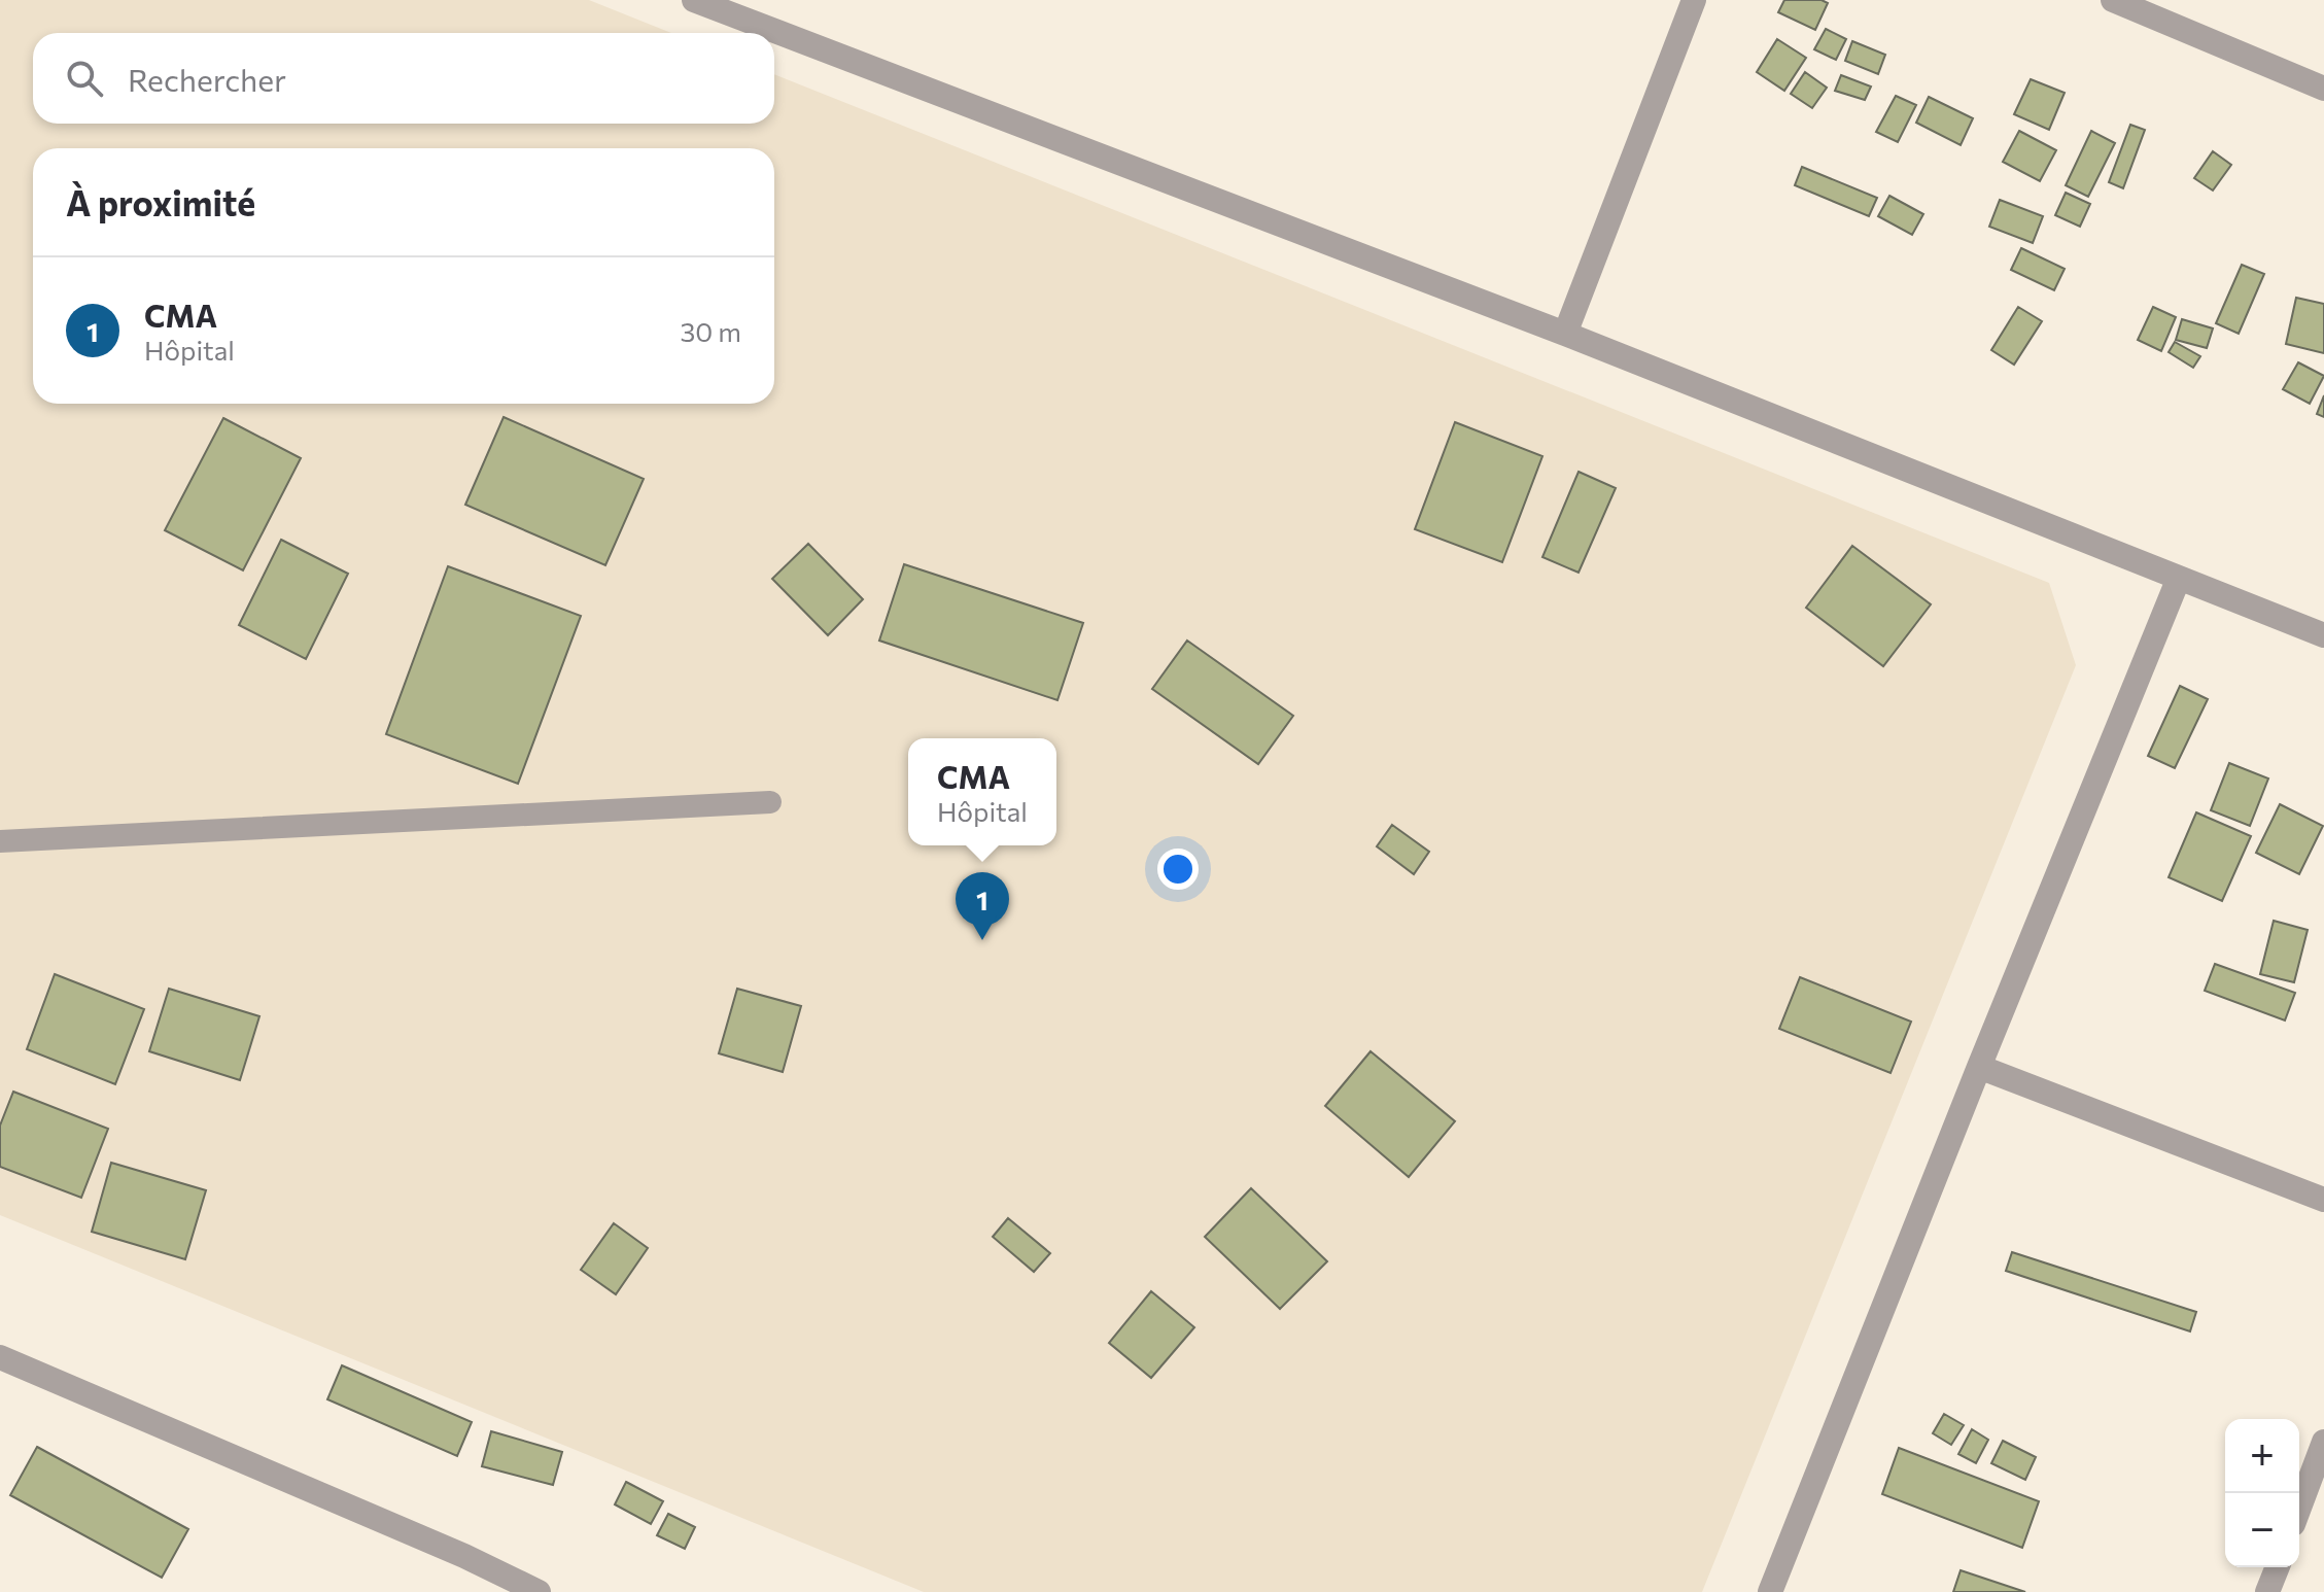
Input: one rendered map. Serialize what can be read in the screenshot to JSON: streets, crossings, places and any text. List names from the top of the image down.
{
  "page": {
    "search": "Rechercher",
    "heading": "À proximité",
    "list": [
      {
        "mark": "1",
        "name": "CMA",
        "note": "Hôpital",
        "value": "30 m"
      }
    ],
    "popup": ["CMA", "Hôpital"],
    "pins": "1",
    "map_buttons": ["+", "−"]
  }
}
